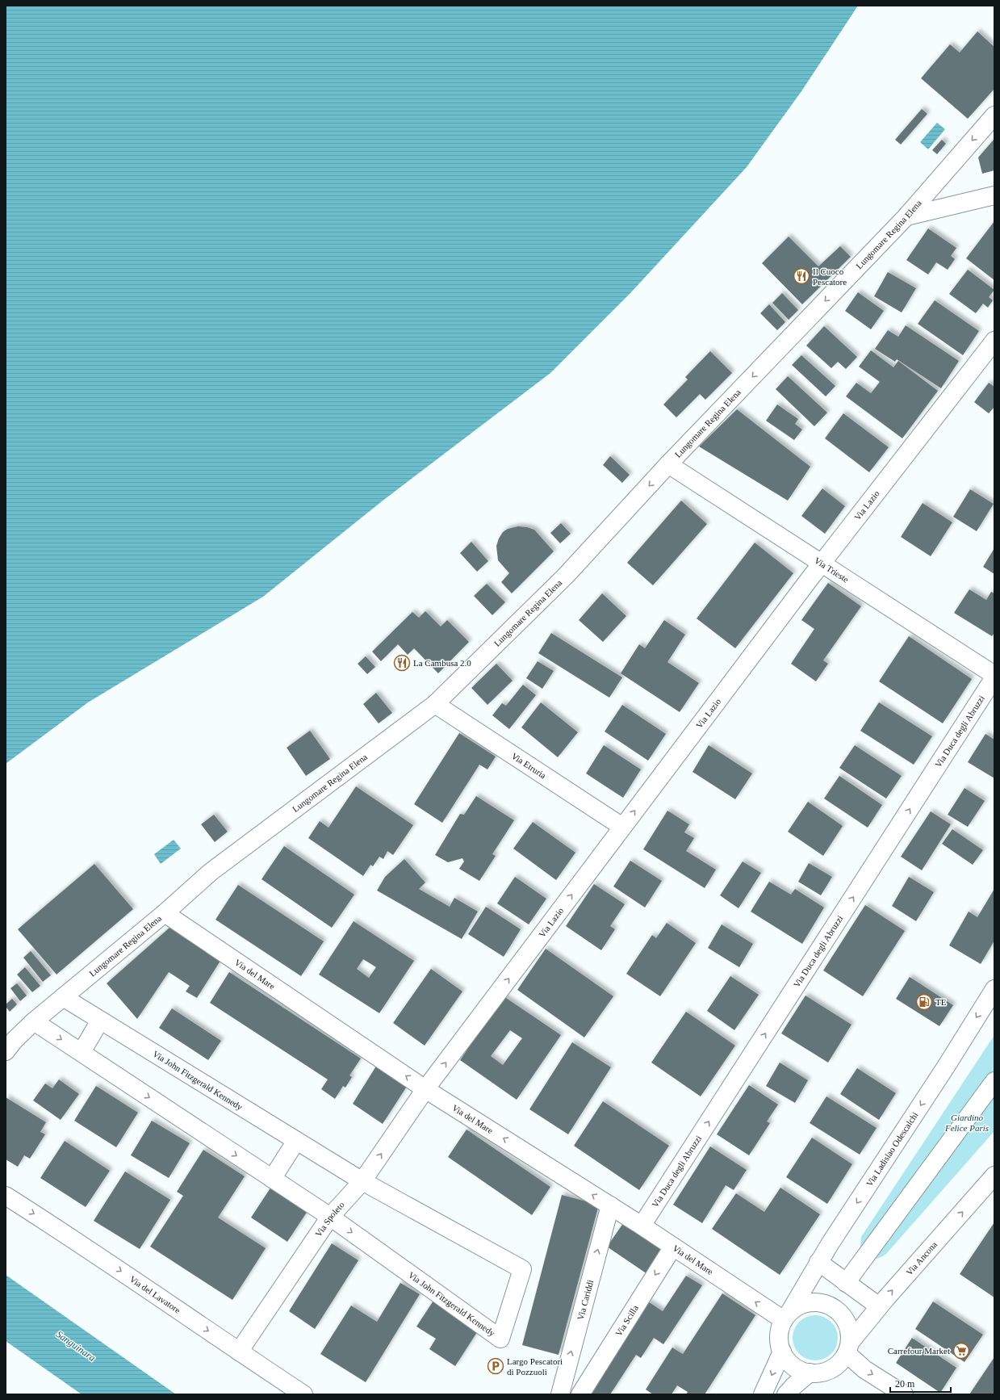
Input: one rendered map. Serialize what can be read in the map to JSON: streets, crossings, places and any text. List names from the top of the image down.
{
  "streets": {
    "street": [
      "Lungomare Regina Elena",
      "Via Lazio",
      "Via Trieste",
      "Via Duca degli Abruzzi",
      "Via Etruria",
      "Via del Mare",
      "Via John Fitzgerald Kennedy",
      "Via Ladislao Odescalchi",
      "Via Spoleto",
      "Via Ancona",
      "Via del Lavatore",
      "Via Cariddi",
      "Via Scilla"
    ]
  },
  "crossings": [
    ["Lungomare Regina Elena", "Via Trieste"],
    ["Lungomare Regina Elena", "Via Etruria"],
    ["Lungomare Regina Elena", "Via del Mare"],
    ["Lungomare Regina Elena", "Via John Fitzgerald Kennedy"],
    ["Via Lazio", "Via Trieste"],
    ["Via Lazio", "Via Etruria"],
    ["Via Lazio", "Via del Mare"],
    ["Via Lazio", "Via Spoleto"],
    ["Via Duca degli Abruzzi", "Via del Mare"],
    ["Via del Mare", "Via Ladislao Odescalchi"],
    ["Via del Mare", "Via Spoleto"],
    ["Via del Mare", "Via Ancona"],
    ["Via del Mare", "Via Cariddi"],
    ["Via del Mare", "Via Scilla"],
    ["Via John Fitzgerald Kennedy", "Via Spoleto"],
    ["Via Ladislao Odescalchi", "Via Ancona"],
    ["Via Spoleto", "Via del Lavatore"]
  ],
  "one_way": [
    "Lungomare Regina Elena",
    "Via Lazio",
    "Via Duca degli Abruzzi",
    "Via del Mare",
    "Via del Lavatore",
    "Via Cariddi",
    "Via Scilla"
  ],
  "water": ["Sanguinara"],
  "parks": ["Giardino Felice Paris"],
  "places": {
    "restaurant": ["Il Cuoco Pescatore", "La Cambusa 2.0"],
    "fuel station": ["TE"],
    "supermarket": ["Carrefour Market"],
    "parking": ["Largo Pescatori di Pozzuoli"]
  },
  "scale_bar": "20 m"
}
